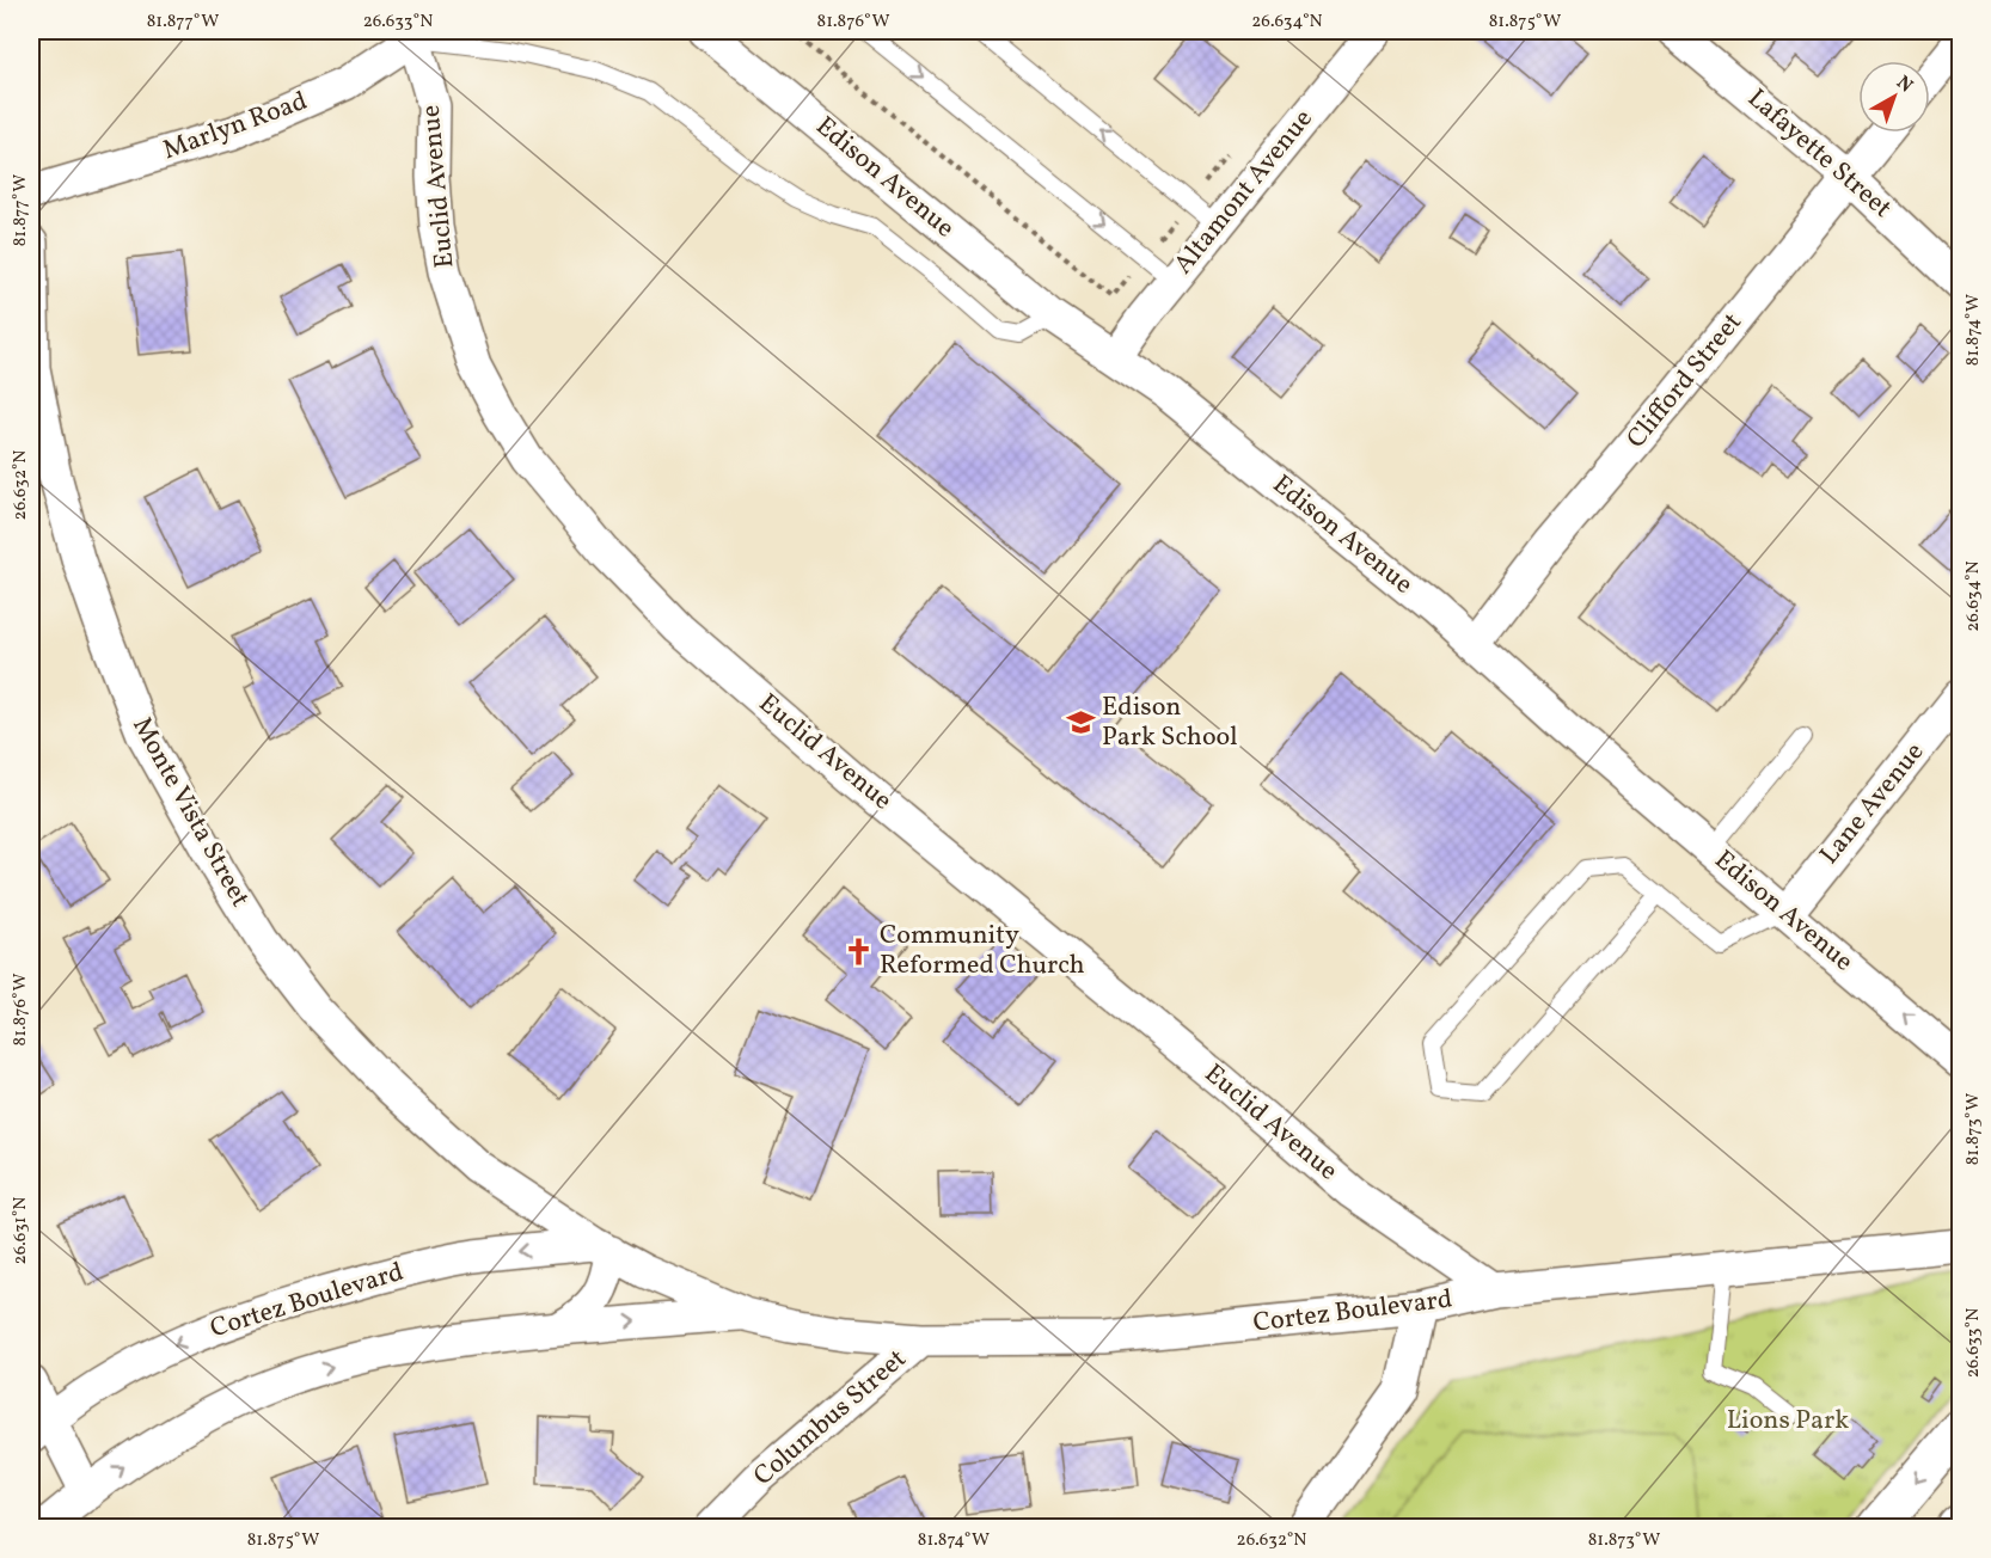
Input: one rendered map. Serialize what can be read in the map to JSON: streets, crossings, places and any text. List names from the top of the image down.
{
  "streets": {
    "street": [
      "Marlyn Road",
      "Lafayette Street",
      "Edison Avenue",
      "Euclid Avenue",
      "Altamont Avenue",
      "Clifford Street",
      "Lane Avenue",
      "Monte Vista Street",
      "Cortez Boulevard",
      "Columbus Street"
    ]
  },
  "crossings": [
    ["Marlyn Road", "Euclid Avenue"],
    ["Lafayette Street", "Clifford Street"],
    ["Edison Avenue", "Altamont Avenue"],
    ["Edison Avenue", "Clifford Street"],
    ["Edison Avenue", "Lane Avenue"],
    ["Euclid Avenue", "Cortez Boulevard"],
    ["Monte Vista Street", "Cortez Boulevard"],
    ["Cortez Boulevard", "Columbus Street"]
  ],
  "parks": ["Lions Park"],
  "places": {
    "school or university": ["Edison Park School"],
    "church": ["Community Reformed Church"]
  },
  "north": "top right",
  "coordinates": [
    "81.877°W",
    "26.633°N",
    "81.876°W",
    "26.634°N",
    "81.875°W",
    "81.874°W",
    "26.632°N",
    "81.873°W",
    "26.631°N"
  ]
}
